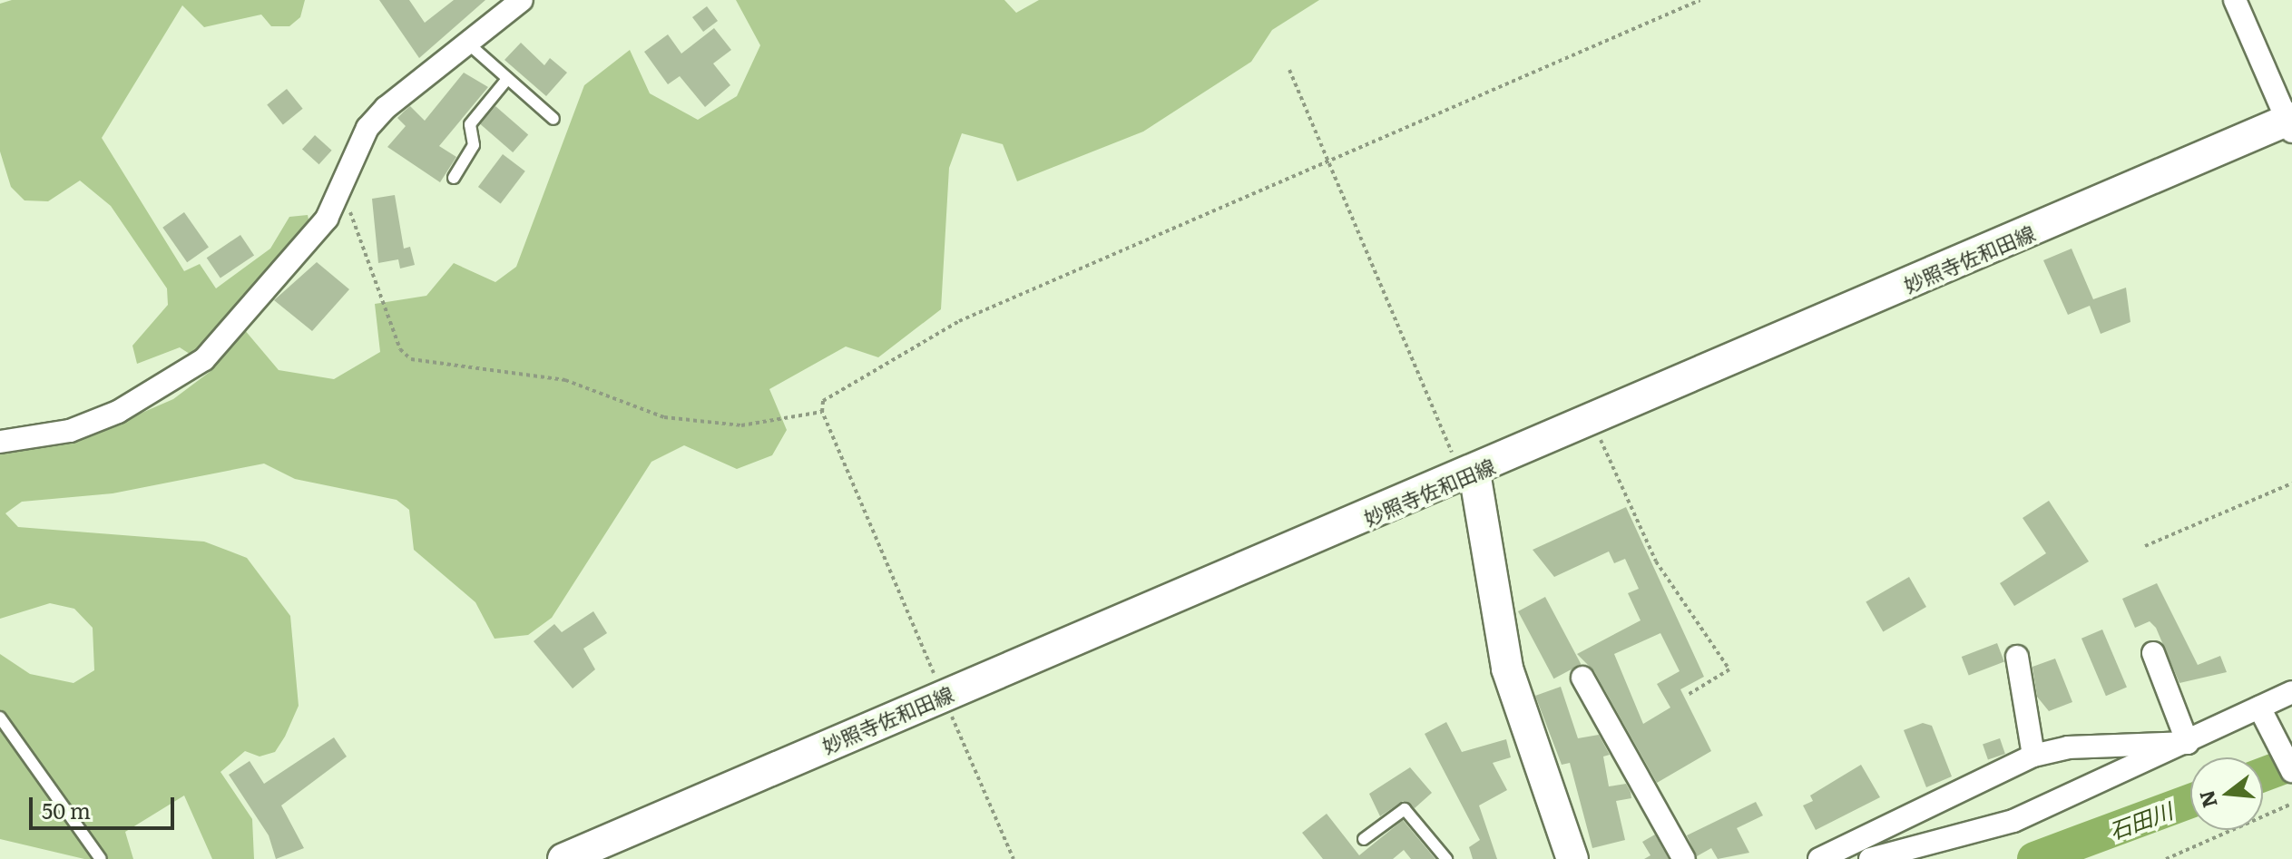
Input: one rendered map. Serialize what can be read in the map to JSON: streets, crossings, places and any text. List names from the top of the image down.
{
  "streets": {
    "main road": ["妙照寺佐和田線"]
  },
  "water": ["石田川"],
  "scale_bar": "50 m",
  "north": "left"
}
